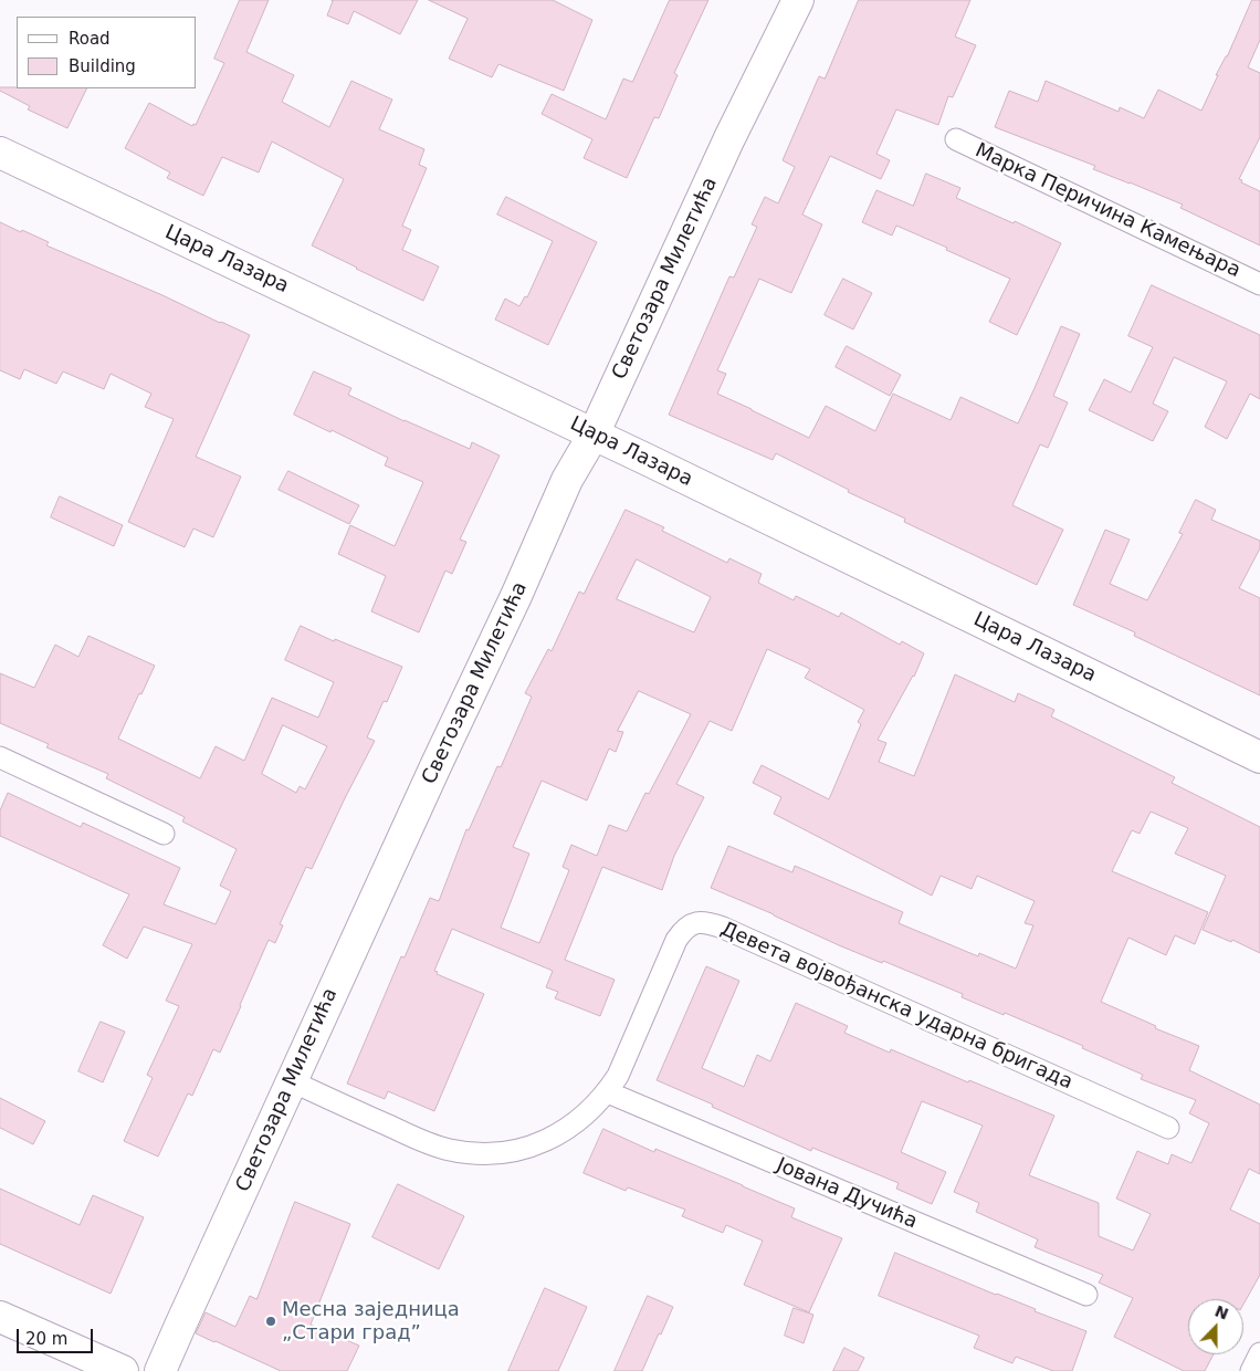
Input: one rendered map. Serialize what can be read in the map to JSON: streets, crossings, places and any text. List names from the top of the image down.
{
  "streets": {
    "main road": ["Цара Лазара", "Светозара Милетића"],
    "street": ["Марка Перичина Камењара", "Девета војвођанска ударна бригада", "Јована Дучића"]
  },
  "crossings": [
    ["Цара Лазара", "Светозара Милетића"],
    ["Светозара Милетића", "Девета војвођанска ударна бригада"],
    ["Девета војвођанска ударна бригада", "Јована Дучића"]
  ],
  "places": ["Месна заједница „Стари град”"],
  "legend": ["Road", "Building"],
  "scale_bar": "20 m",
  "north": "top"
}
